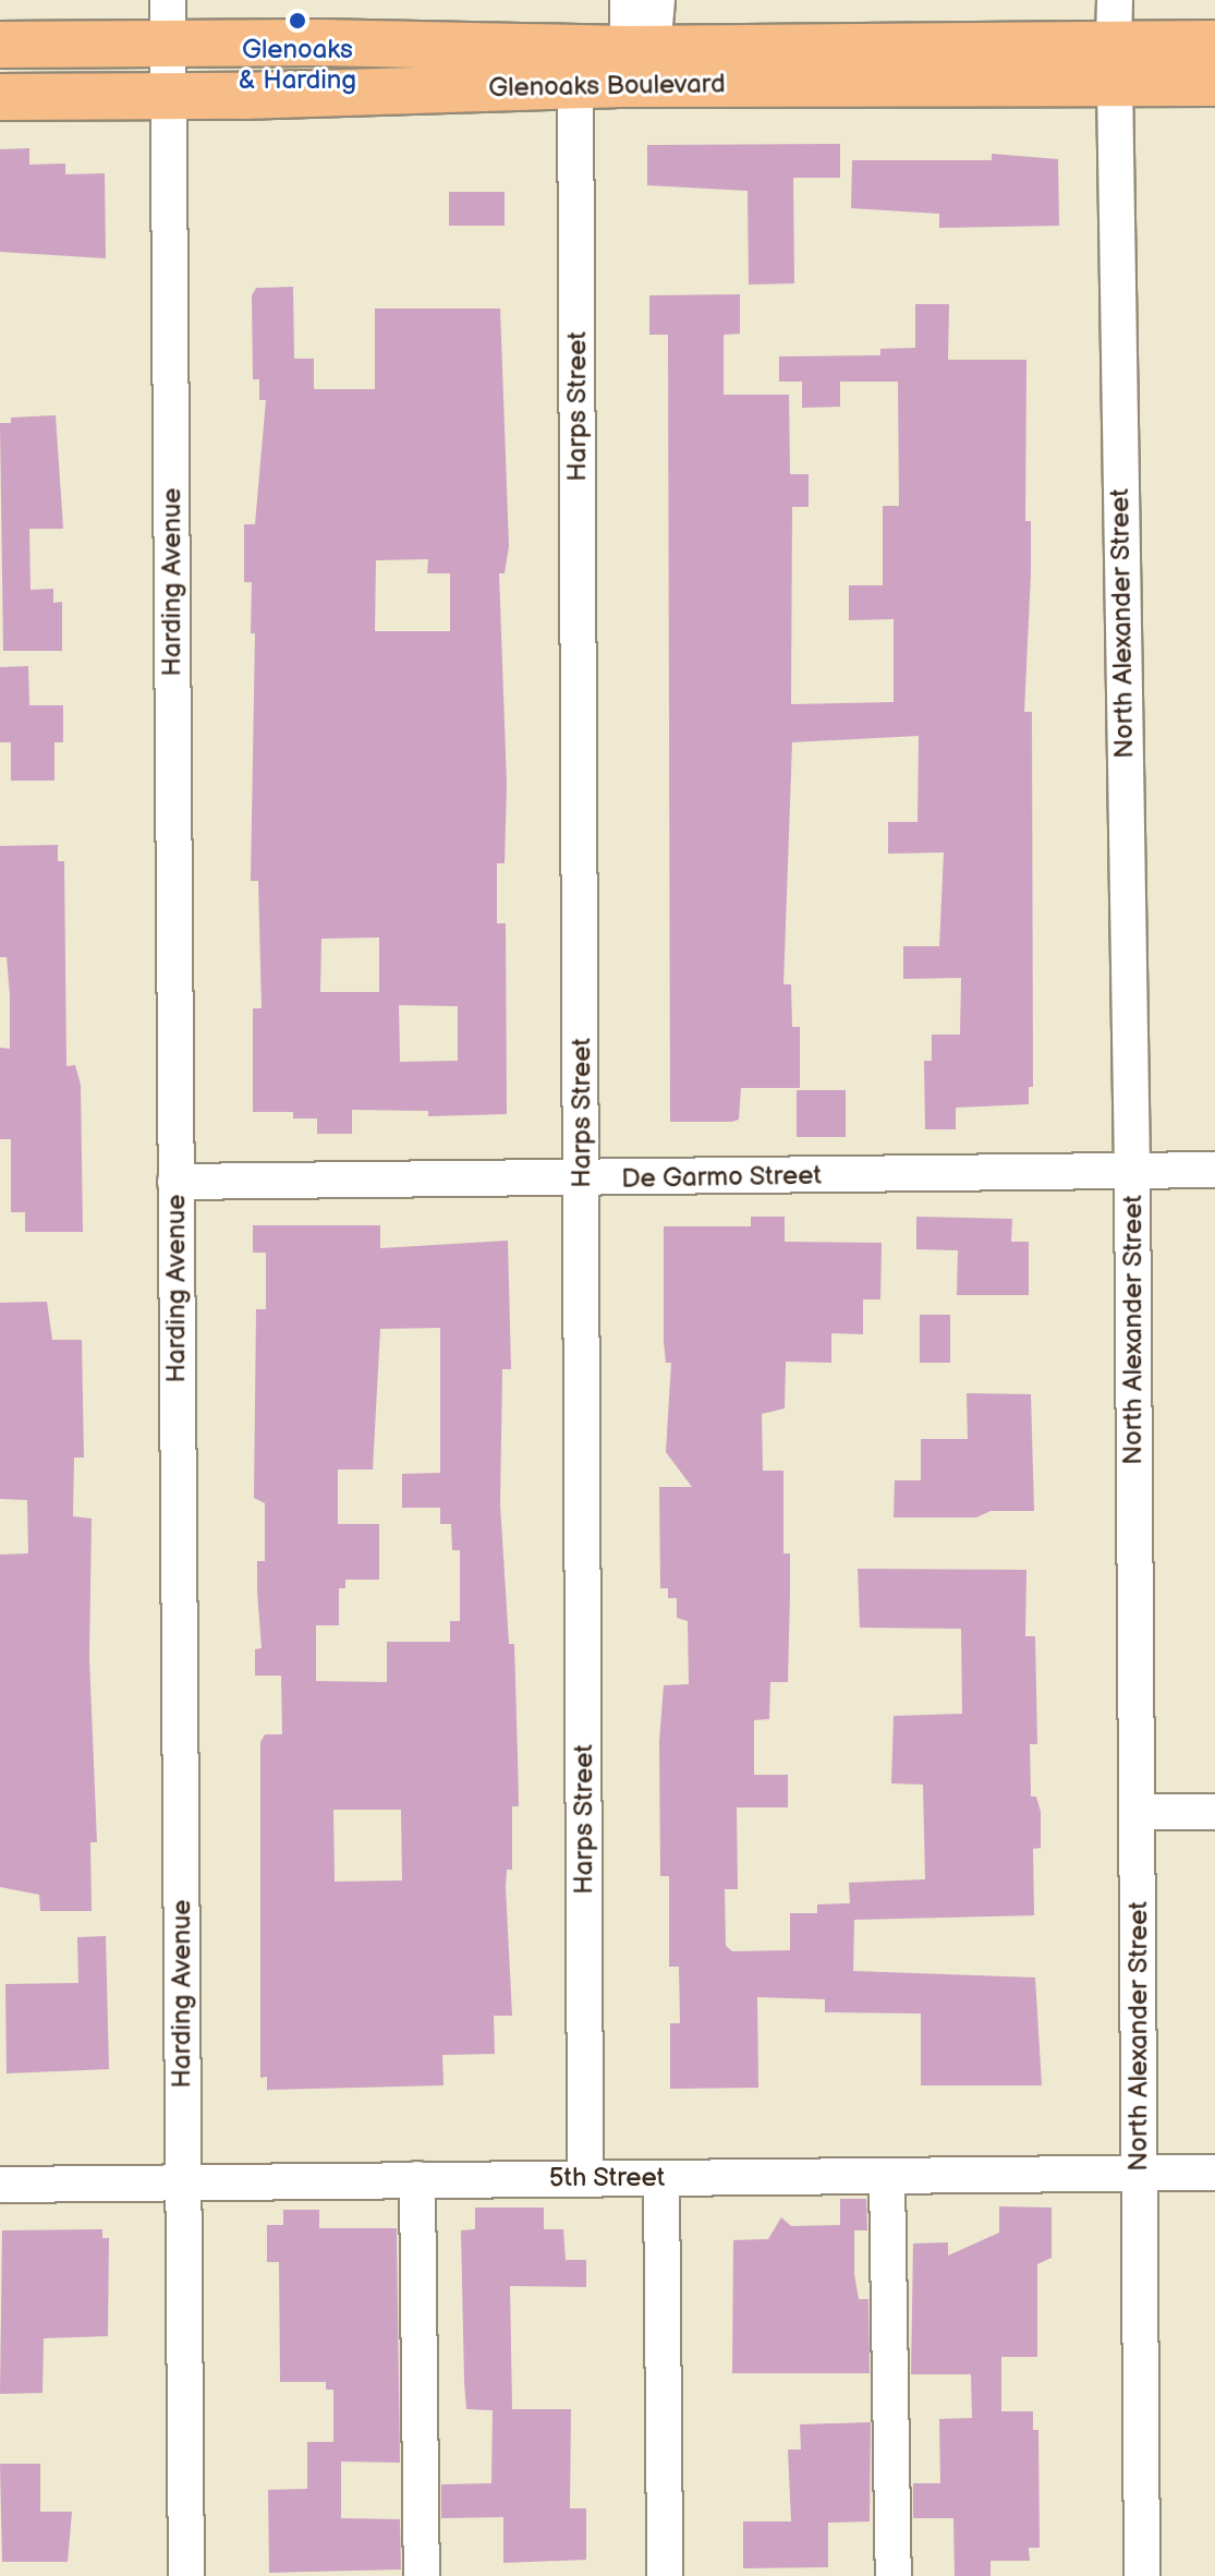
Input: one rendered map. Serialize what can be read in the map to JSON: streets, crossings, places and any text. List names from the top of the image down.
{
  "streets": {
    "main road": ["Glenoaks Boulevard"],
    "street": [
      "Harps Street",
      "Harding Avenue",
      "North Alexander Street",
      "De Garmo Street",
      "5th Street"
    ]
  },
  "crossings": [
    ["Glenoaks Boulevard", "Harps Street"],
    ["Glenoaks Boulevard", "Harding Avenue"],
    ["Glenoaks Boulevard", "North Alexander Street"],
    ["Harps Street", "De Garmo Street"],
    ["Harps Street", "5th Street"],
    ["Harding Avenue", "De Garmo Street"],
    ["Harding Avenue", "5th Street"],
    ["North Alexander Street", "De Garmo Street"],
    ["North Alexander Street", "5th Street"]
  ],
  "places": ["Glenoaks & Harding"]
}
